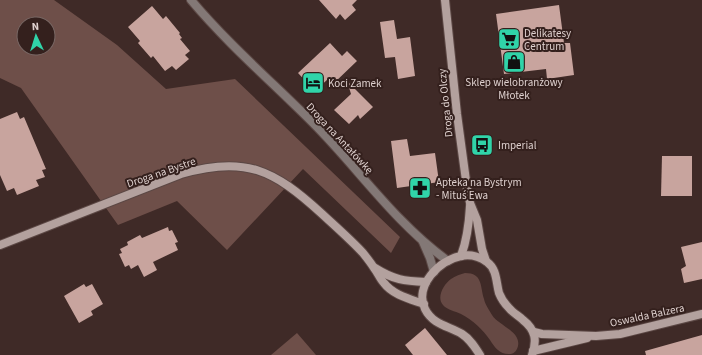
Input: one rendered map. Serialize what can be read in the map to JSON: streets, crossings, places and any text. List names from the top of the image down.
{
  "streets": {
    "street": [
      "Droga do Olczy",
      "Droga na Antałówkę",
      "Droga na Bystre",
      "Oswalda Balzera"
    ]
  },
  "crossings": [
    ["Droga do Olczy", "Oswalda Balzera"]
  ],
  "places": {
    "supermarket": ["Delikatesy Centrum"],
    "shop": ["Sklep wielobranżowy Młotek"],
    "hotel": ["Koci Zamek"],
    "bus stop": ["Imperial"],
    "pharmacy": ["Apteka na Bystrym - Mituś Ewa"]
  },
  "north": "top"
}
